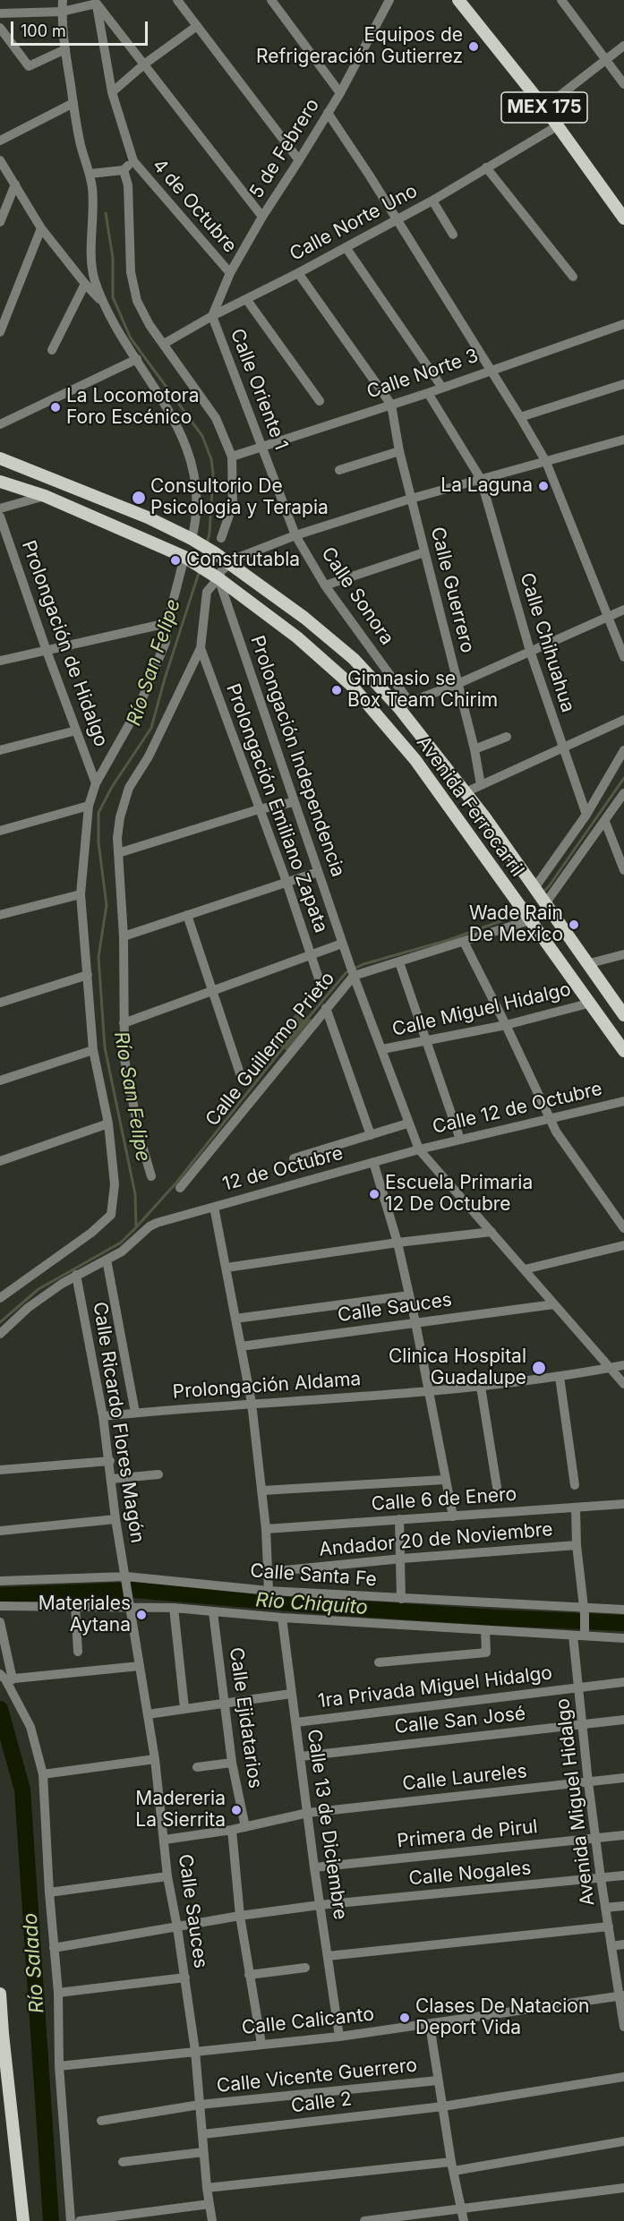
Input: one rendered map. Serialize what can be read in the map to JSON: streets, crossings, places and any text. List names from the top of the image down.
{
  "streets": {
    "main road": ["MEX 175", "Avenida Ferrocarril"],
    "street": [
      "5 de Febrero",
      "4 de Octubre",
      "Calle Norte Uno",
      "Calle Norte 3",
      "Calle Oriente 1",
      "Calle Guerrero",
      "Calle Sonora",
      "Calle Chihuahua",
      "Prolongación de Hidalgo",
      "Prolongación Independencia",
      "Prolongación Emiliano Zapata",
      "Calle Miguel Hidalgo",
      "Calle Guillermo Prieto",
      "Calle 12 de Octubre",
      "12 de Octubre",
      "Calle Sauces",
      "Prolongación Aldama",
      "Calle Ricardo Flores Magón",
      "Calle 6 de Enero",
      "Andador 20 de Noviembre",
      "Calle Santa Fe",
      "1ra Privada Miguel Hidalgo",
      "Calle Ejidatarios",
      "Calle San José",
      "Calle Laureles",
      "Avenida Miguel Hidalgo",
      "Calle 13 de Diciembre",
      "Primera de Pirul",
      "Calle Nogales",
      "Calle Calicanto",
      "Calle Vicente Guerrero",
      "Calle 2"
    ]
  },
  "crossings": [
    ["MEX 175", "Calle Norte Uno"],
    ["5 de Febrero", "4 de Octubre"],
    ["5 de Febrero", "Calle Norte Uno"],
    ["5 de Febrero", "Calle Oriente 1"],
    ["Calle Norte Uno", "Calle Oriente 1"],
    ["Calle Norte 3", "Calle Oriente 1"],
    ["Calle Norte 3", "Calle Guerrero"],
    ["Calle Norte 3", "Calle Chihuahua"],
    ["Calle Oriente 1", "Calle Sonora"],
    ["Calle Sonora", "Avenida Ferrocarril"],
    ["Prolongación Independencia", "Avenida Ferrocarril"],
    ["Prolongación Independencia", "Calle Miguel Hidalgo"],
    ["Prolongación Independencia", "Calle Guillermo Prieto"],
    ["Prolongación Independencia", "Calle 12 de Octubre"],
    ["Prolongación Independencia", "12 de Octubre"],
    ["Avenida Ferrocarril", "Calle Miguel Hidalgo"],
    ["Avenida Ferrocarril", "Calle Guillermo Prieto"],
    ["Calle 12 de Octubre", "12 de Octubre"],
    ["Calle Sauces", "Calle Ricardo Flores Magón"],
    ["Calle Sauces", "Calle Laureles"],
    ["Calle Sauces", "Calle Nogales"],
    ["Calle Sauces", "Calle Calicanto"],
    ["Calle Sauces", "Calle Vicente Guerrero"],
    ["Calle Sauces", "Calle 2"],
    ["Prolongación Aldama", "Calle Ricardo Flores Magón"],
    ["Calle Ricardo Flores Magón", "Calle Santa Fe"],
    ["1ra Privada Miguel Hidalgo", "Avenida Miguel Hidalgo"],
    ["1ra Privada Miguel Hidalgo", "Calle 13 de Diciembre"],
    ["Calle Ejidatarios", "Calle Laureles"],
    ["Calle San José", "Avenida Miguel Hidalgo"],
    ["Calle San José", "Calle 13 de Diciembre"],
    ["Calle Laureles", "Avenida Miguel Hidalgo"],
    ["Calle Laureles", "Calle 13 de Diciembre"],
    ["Avenida Miguel Hidalgo", "Primera de Pirul"],
    ["Avenida Miguel Hidalgo", "Calle Nogales"],
    ["Avenida Miguel Hidalgo", "Calle Calicanto"],
    ["Calle 13 de Diciembre", "Primera de Pirul"],
    ["Calle 13 de Diciembre", "Calle Nogales"],
    ["Calle 13 de Diciembre", "Calle Calicanto"]
  ],
  "water": ["Río San Felipe", "Rio Chiquito", "Río Salado"],
  "places": [
    "Equipos de Refrigeración Gutierrez",
    "La Locomotora Foro Escénico",
    "La Laguna",
    "Consultorio De Psicologia y Terapia",
    "Construtabla",
    "Gimnasio se Box Team Chirim",
    "Wade Rain De Mexico",
    "Escuela Primaria 12 De Octubre",
    "Clinica Hospital Guadalupe",
    "Materiales Aytana",
    "Madereria La Sierrita",
    "Clases De Natacion Deport Vida"
  ],
  "scale_bar": "100 m"
}
